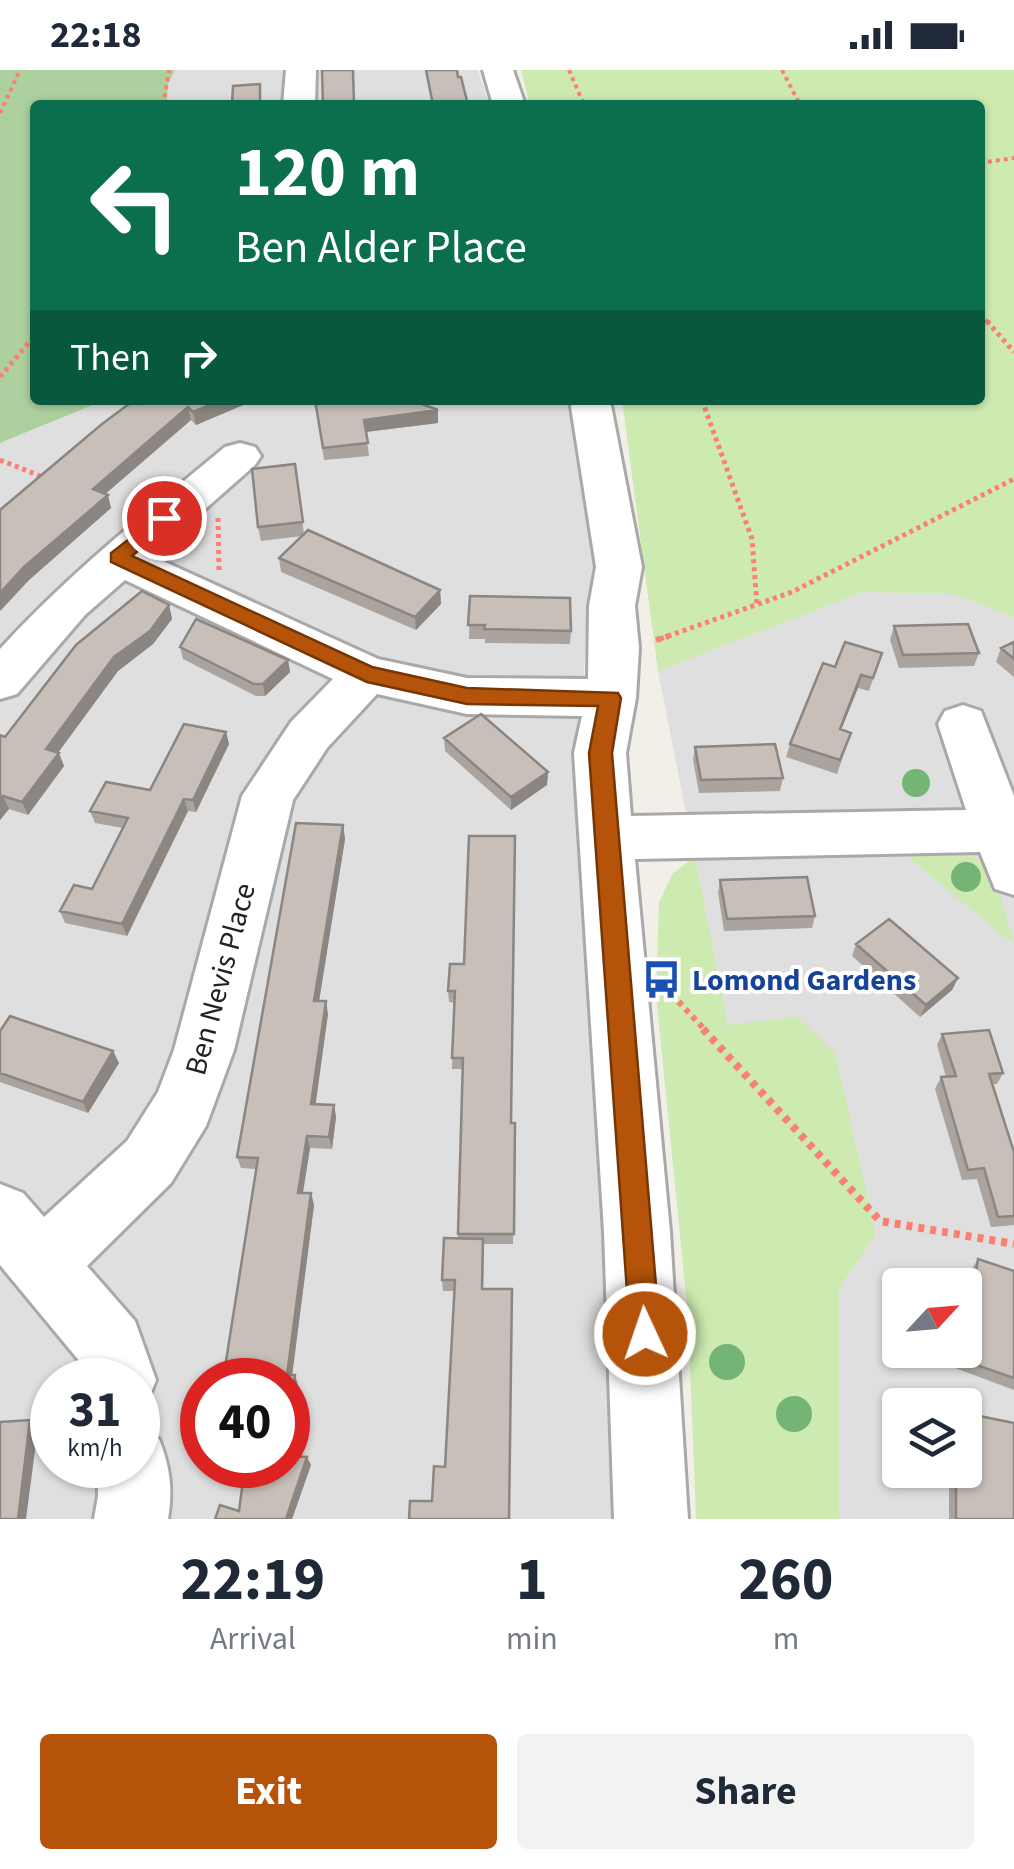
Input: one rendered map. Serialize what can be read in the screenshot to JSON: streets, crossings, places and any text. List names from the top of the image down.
{
  "streets": {
    "street": ["Ben Nevis Place"]
  },
  "places": {
    "bus stop": ["Lomond Gardens"]
  },
  "north": "top right",
  "page": {
    "status": "22:18",
    "turn": ["120 m", "Ben Alder Place"],
    "then": "Then",
    "speed": "31 km/h",
    "limit": "40",
    "eta": [
      "22:19",
      "Arrival",
      "1",
      "min",
      "260",
      "m"
    ],
    "buttons": ["Exit", "Share"]
  }
}
